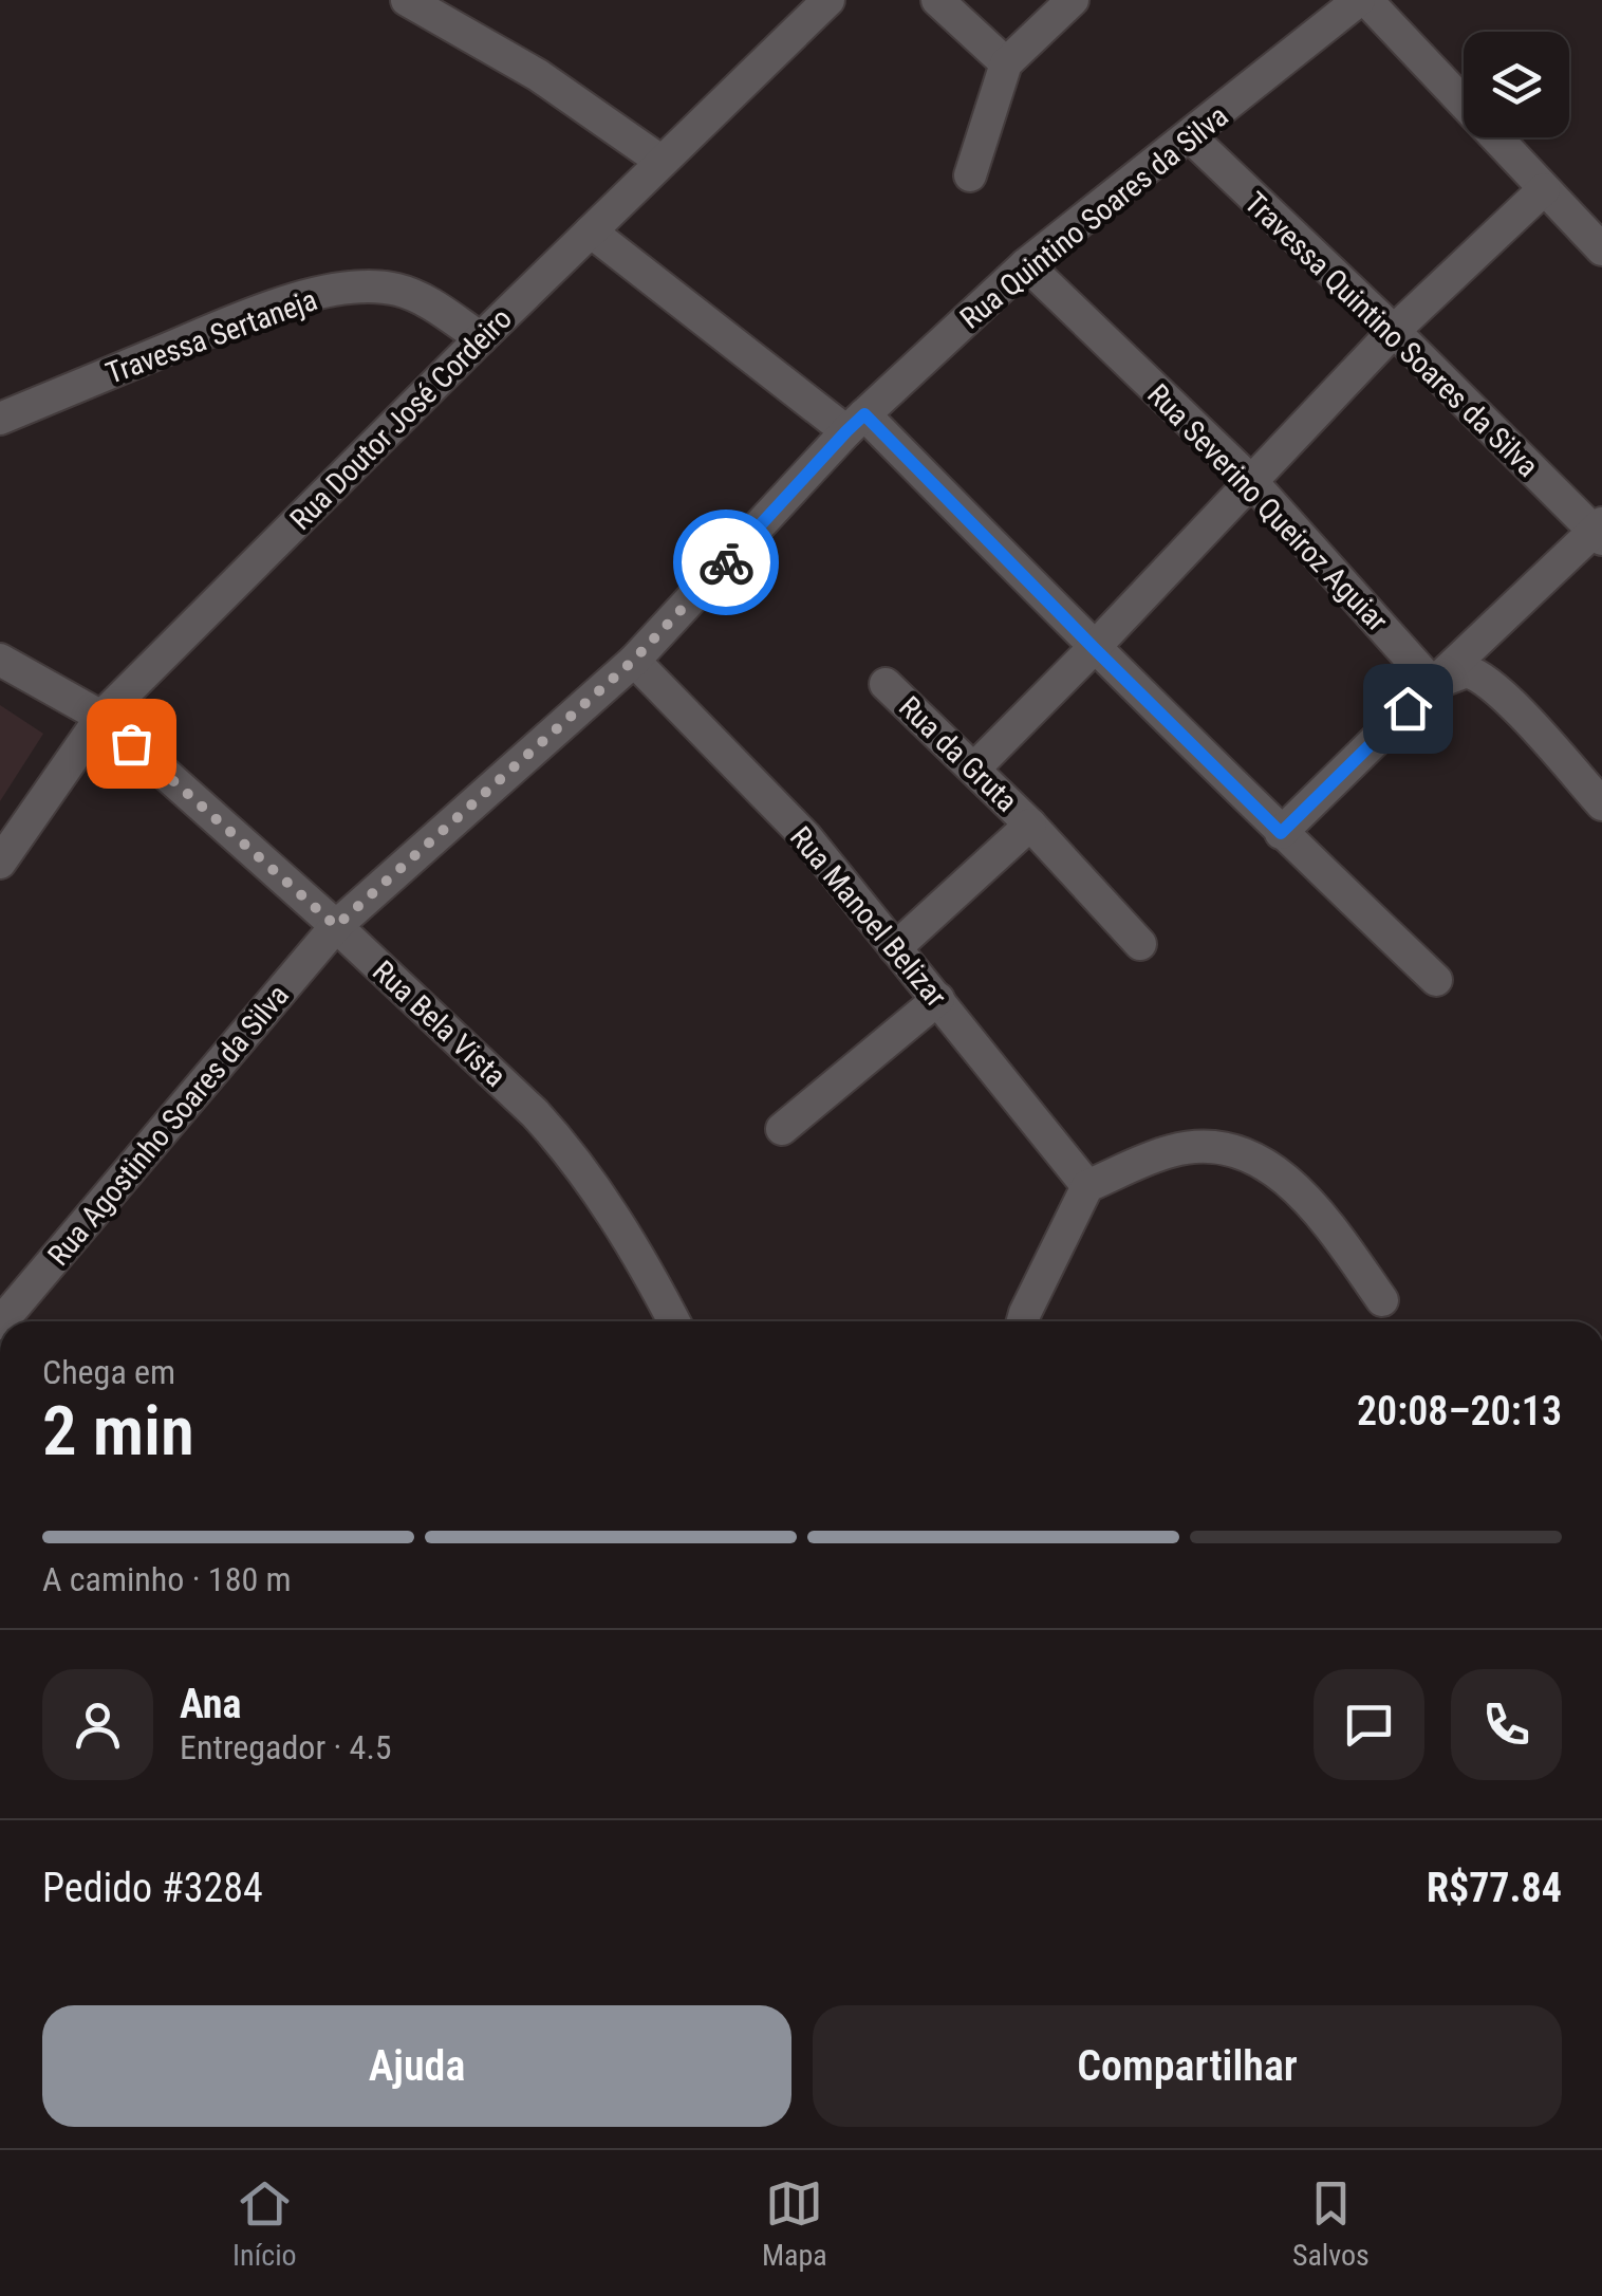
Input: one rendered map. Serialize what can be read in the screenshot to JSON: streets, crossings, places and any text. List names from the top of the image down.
{
  "streets": {
    "street": [
      "Rua Quintino Soares da Silva",
      "Travessa Quintino Soares da Silva",
      "Travessa Sertaneja",
      "Rua Doutor José Cordeiro",
      "Rua Severino Queiroz Aguiar",
      "Rua da Gruta",
      "Rua Manoel Belizar",
      "Rua Bela Vista",
      "Rua Agostinho Soares da Silva"
    ]
  },
  "crossings": [
    ["Rua Quintino Soares da Silva", "Travessa Quintino Soares da Silva"],
    ["Rua Quintino Soares da Silva", "Rua Severino Queiroz Aguiar"],
    ["Rua Quintino Soares da Silva", "Rua Manoel Belizar"],
    ["Rua Quintino Soares da Silva", "Rua Bela Vista"],
    ["Rua Quintino Soares da Silva", "Rua Agostinho Soares da Silva"],
    ["Travessa Sertaneja", "Rua Doutor José Cordeiro"],
    ["Rua Doutor José Cordeiro", "Rua Bela Vista"],
    ["Rua da Gruta", "Rua Manoel Belizar"],
    ["Rua Bela Vista", "Rua Agostinho Soares da Silva"]
  ],
  "page": {
    "heading": ["2 min", "Chega em", "20:08–20:13"],
    "panel": [
      "Ana",
      "Entregador · 4.5",
      "Pedido #3284",
      "R$77.84"
    ],
    "bar": "A caminho · 180 m",
    "buttons": ["Ajuda", "Compartilhar"],
    "tabs": ["Início", "Mapa", "Salvos"]
  }
}
